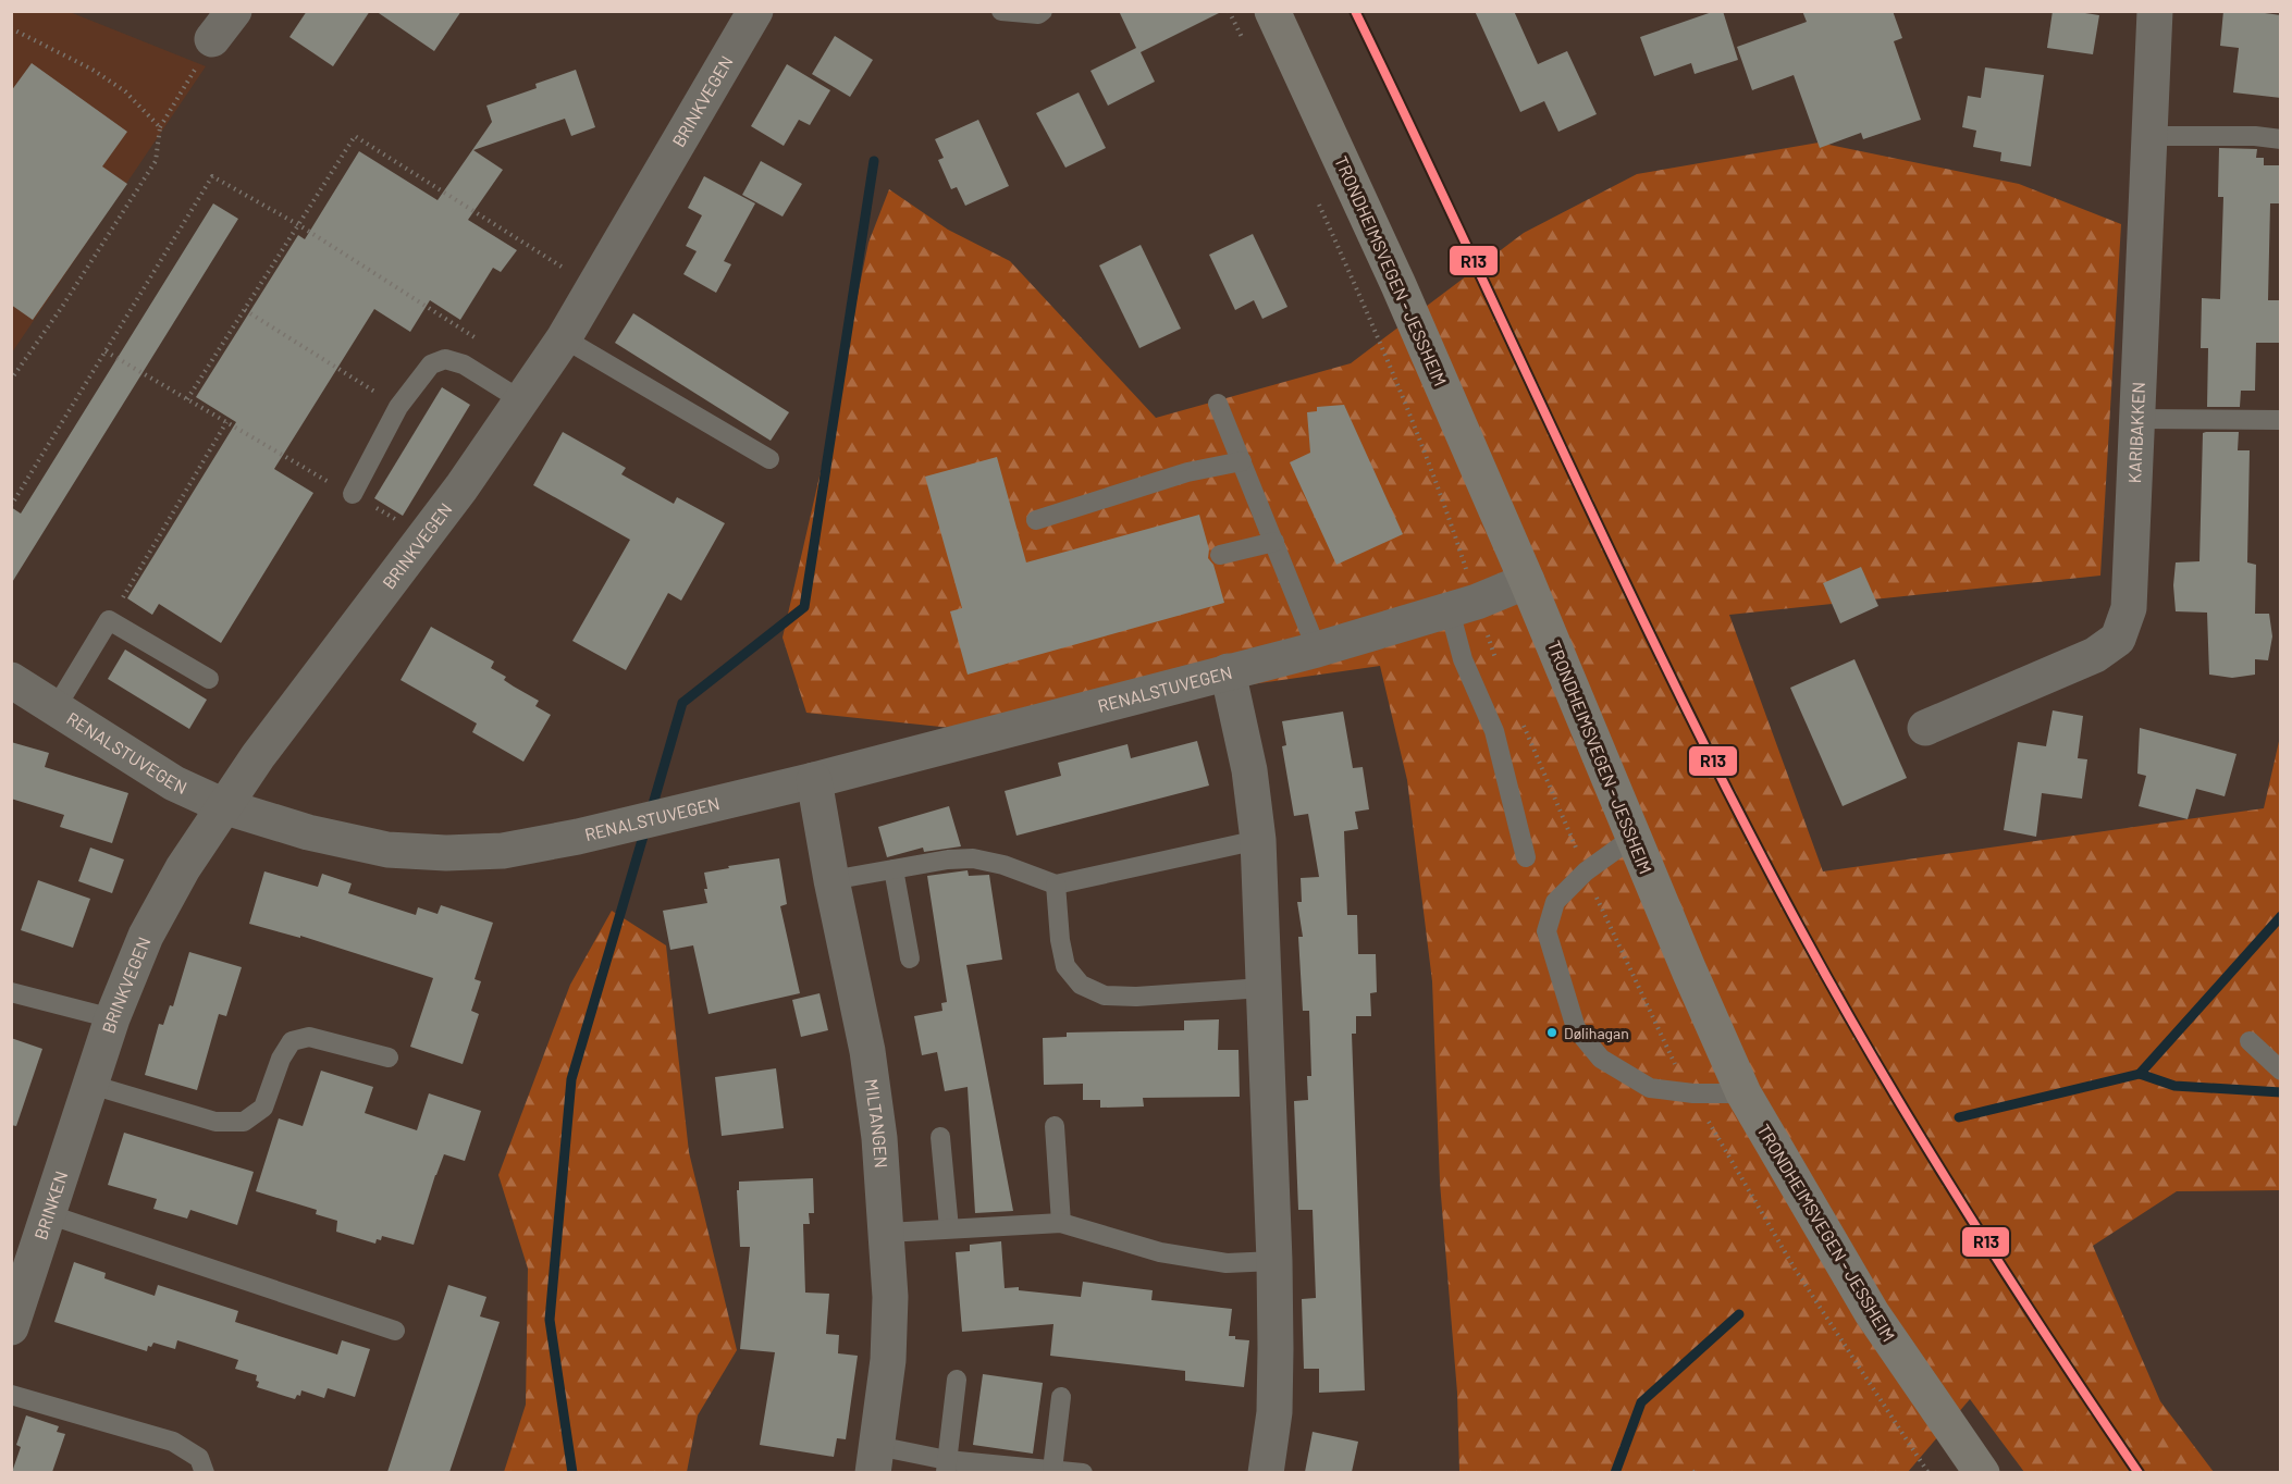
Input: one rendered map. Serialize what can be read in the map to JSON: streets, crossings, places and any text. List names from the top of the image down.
{
  "streets": {
    "main road": ["TRONDHEIMSVEGEN - JESSHEIM"],
    "street": [
      "BRINKVEGEN",
      "KARIBAKKEN",
      "RENALSTUVEGEN",
      "MILTANGEN",
      "BRINKEN"
    ]
  },
  "crossings": [
    ["BRINKVEGEN", "RENALSTUVEGEN"],
    ["BRINKVEGEN", "BRINKEN"],
    ["TRONDHEIMSVEGEN - JESSHEIM", "RENALSTUVEGEN"],
    ["RENALSTUVEGEN", "MILTANGEN"]
  ],
  "places": ["Dølihagan"],
  "lines": ["transit line R13"]
}
